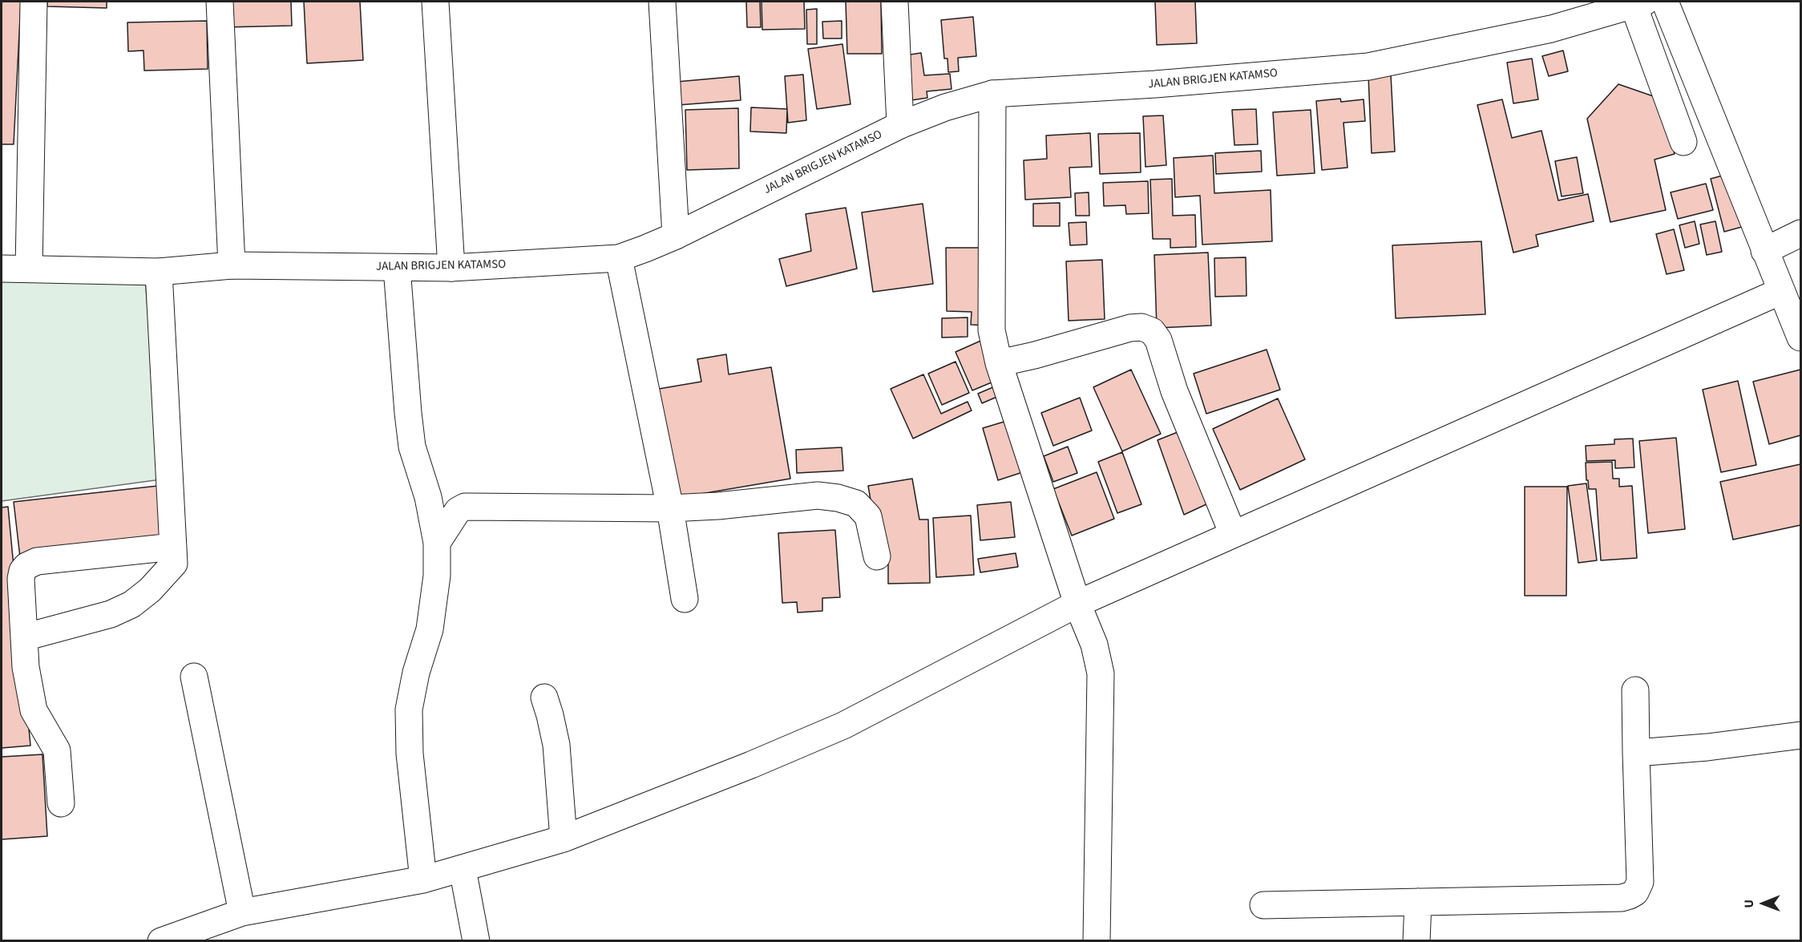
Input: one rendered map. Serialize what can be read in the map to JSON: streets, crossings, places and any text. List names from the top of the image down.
{
  "streets": {
    "street": ["JALAN BRIGJEN KATAMSO"]
  },
  "north": "left"
}
